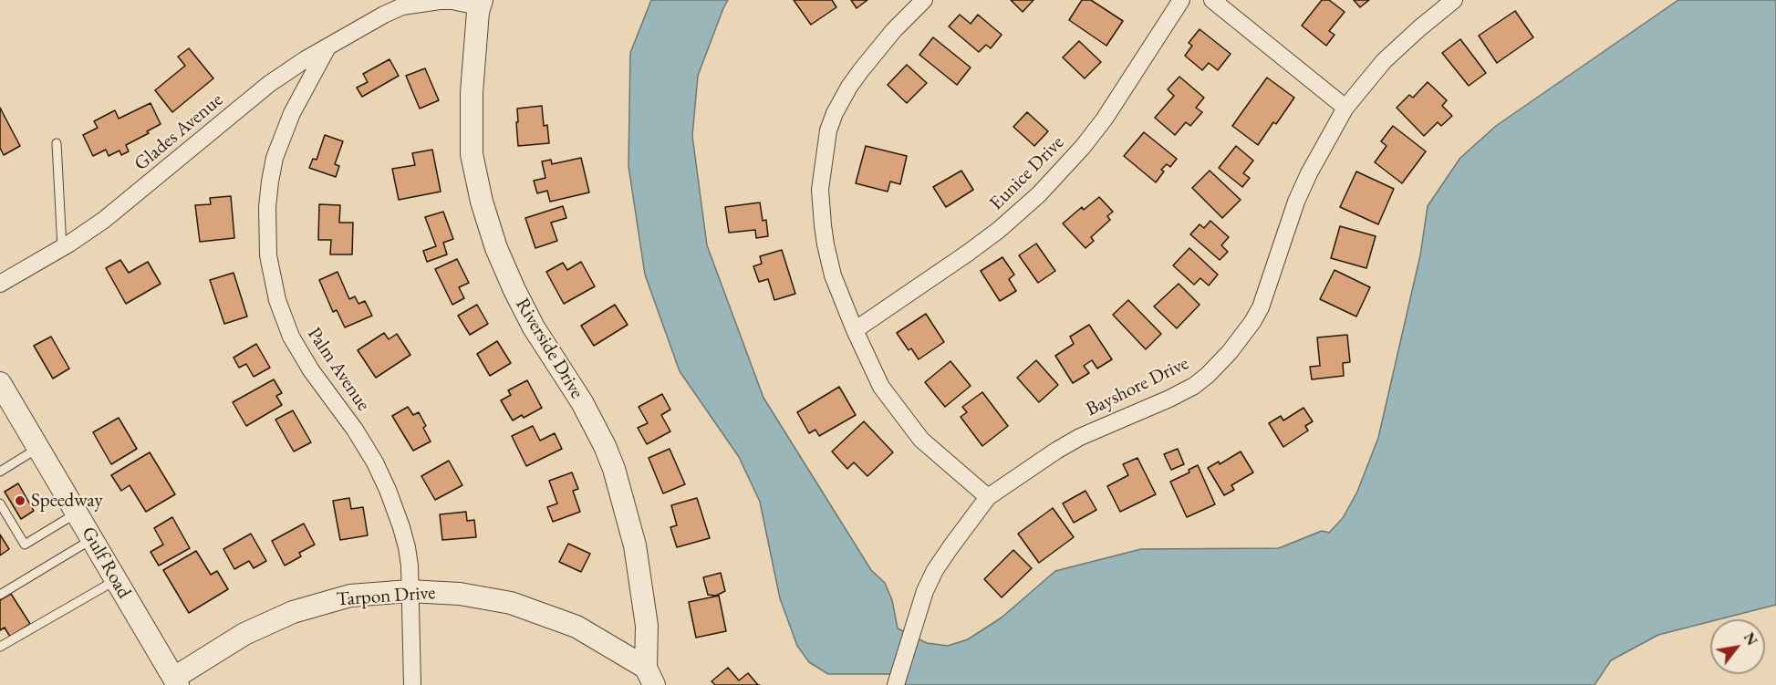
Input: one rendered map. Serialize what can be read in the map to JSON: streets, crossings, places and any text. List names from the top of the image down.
{
  "streets": {
    "street": [
      "Glades Avenue",
      "Eunice Drive",
      "Riverside Drive",
      "Palm Avenue",
      "Bayshore Drive",
      "Gulf Road",
      "Tarpon Drive"
    ]
  },
  "crossings": [
    ["Glades Avenue", "Riverside Drive"],
    ["Glades Avenue", "Palm Avenue"],
    ["Riverside Drive", "Tarpon Drive"],
    ["Palm Avenue", "Tarpon Drive"],
    ["Gulf Road", "Tarpon Drive"]
  ],
  "places": ["Speedway"],
  "north": "top right"
}
